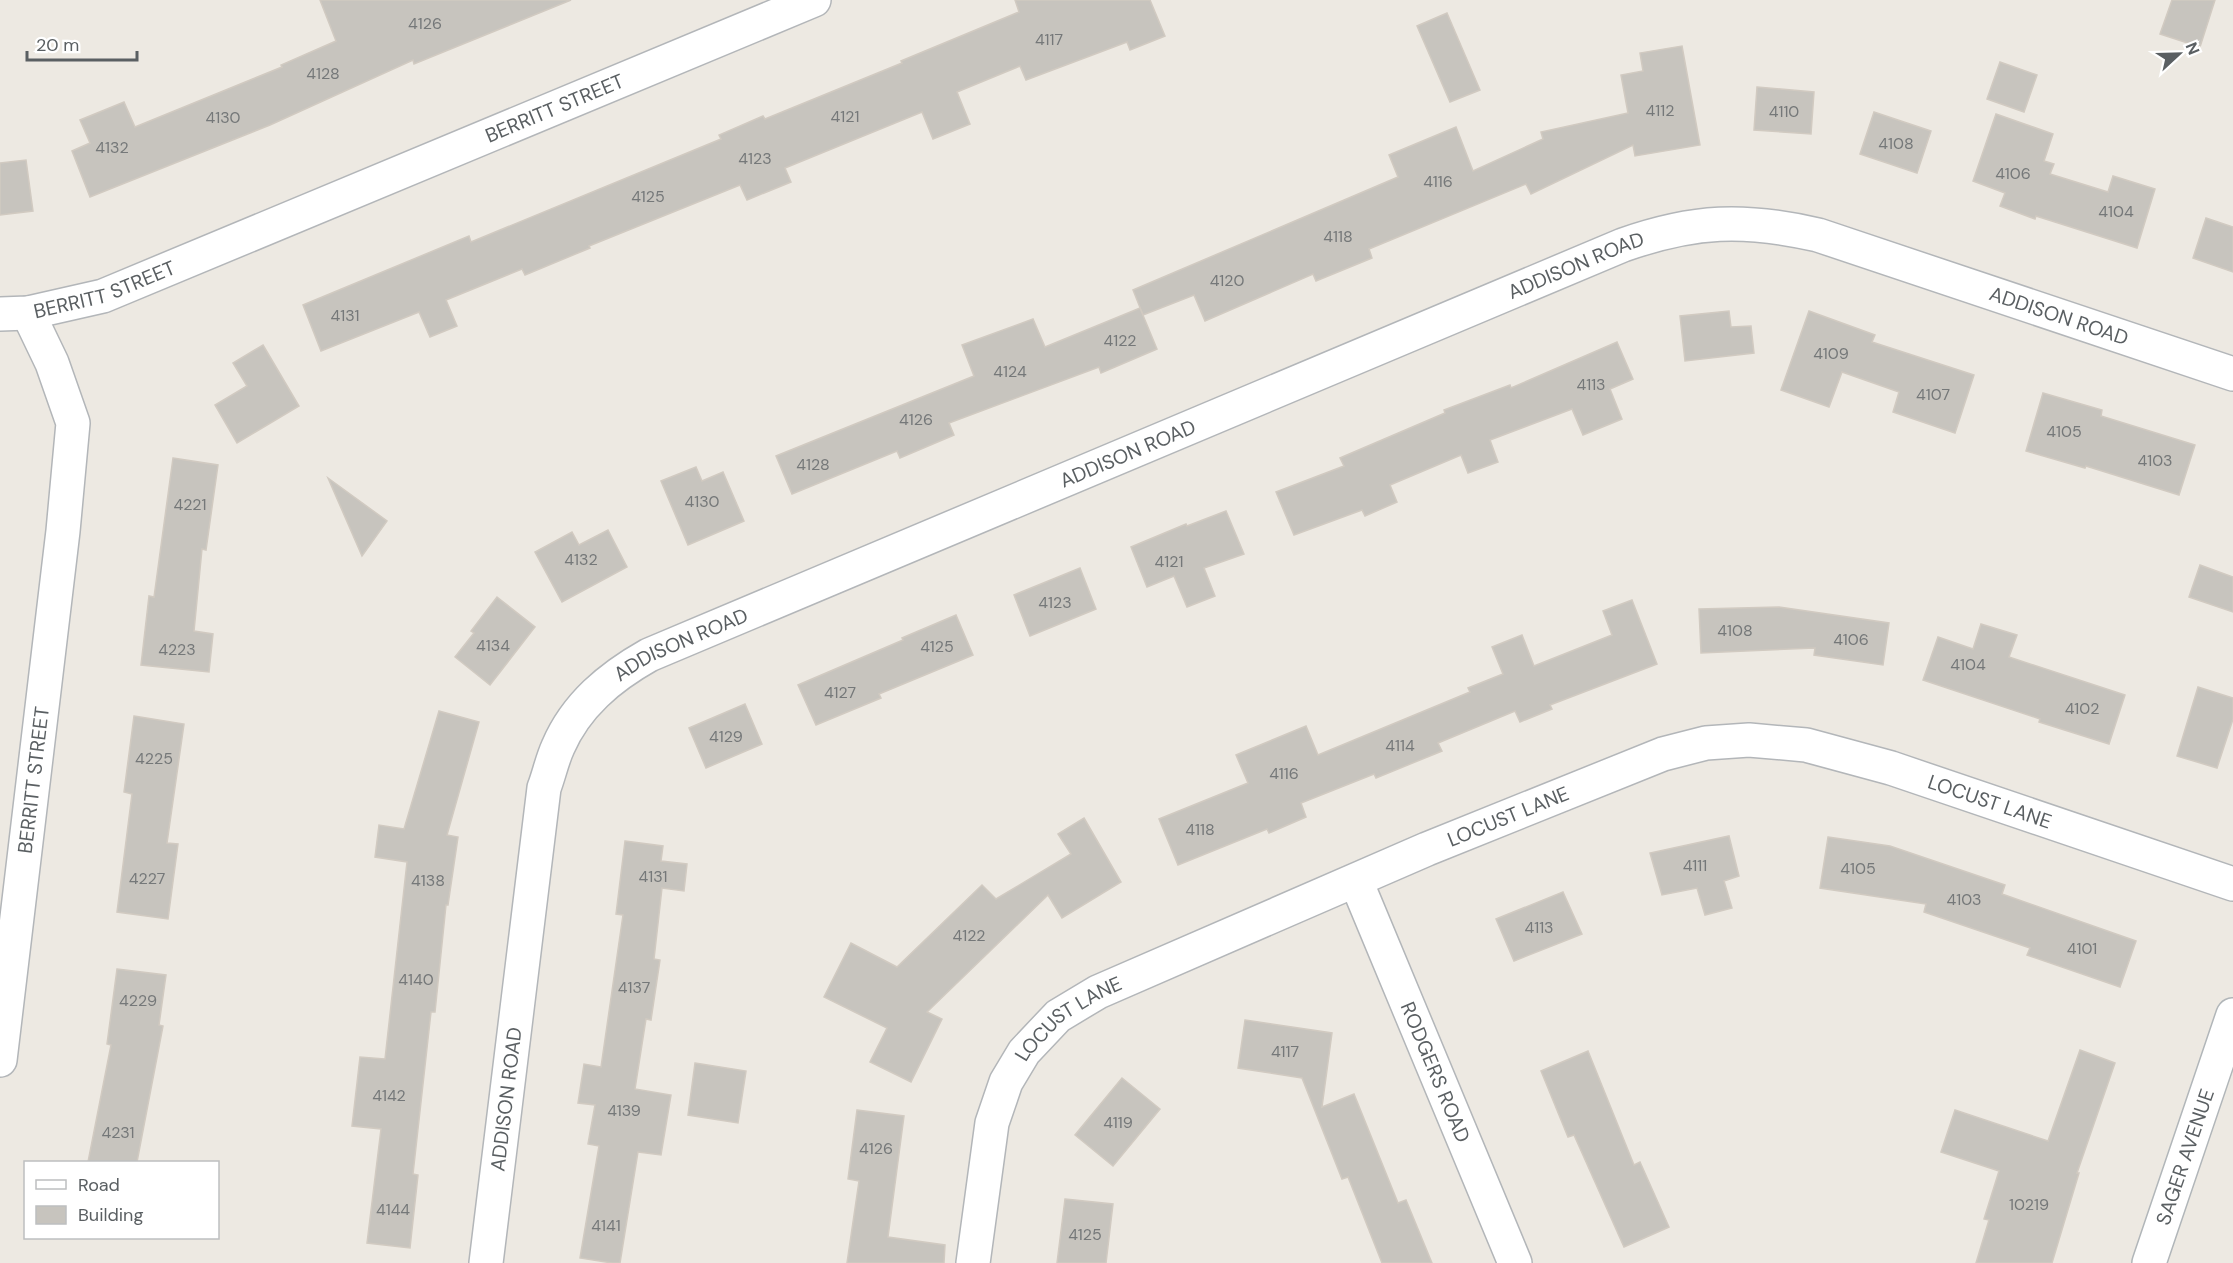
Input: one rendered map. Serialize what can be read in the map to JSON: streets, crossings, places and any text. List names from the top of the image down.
{
  "streets": {
    "street": [
      "BERRITT STREET",
      "ADDISON ROAD",
      "LOCUST LANE",
      "RODGERS ROAD",
      "SAGER AVENUE"
    ]
  },
  "crossings": [
    ["LOCUST LANE", "RODGERS ROAD"]
  ],
  "house_numbers": [
    "4126",
    "4117",
    "4128",
    "4112",
    "4110",
    "4121",
    "4130",
    "4108",
    "4132",
    "4123",
    "4106",
    "4116",
    "4125",
    "4104",
    "4118",
    "4120",
    "4131",
    "4122",
    "4109",
    "4124",
    "4113",
    "4107",
    "4126",
    "4105",
    "4103",
    "4128",
    "4130",
    "4221",
    "4132",
    "4121",
    "4123",
    "4108",
    "4106",
    "4134",
    "4125",
    "4223",
    "4104",
    "4127",
    "4102",
    "4129",
    "4114",
    "4225",
    "4116",
    "4118",
    "4111",
    "4105",
    "4131",
    "4227",
    "4138",
    "4103",
    "4113",
    "4122",
    "4101",
    "4140",
    "4137",
    "4229",
    "4117",
    "4142",
    "4139",
    "4119",
    "4231",
    "4126",
    "10219",
    "4144",
    "4141",
    "4125"
  ],
  "legend": ["Road", "Building"],
  "scale_bar": "20 m",
  "north": "right"
}
